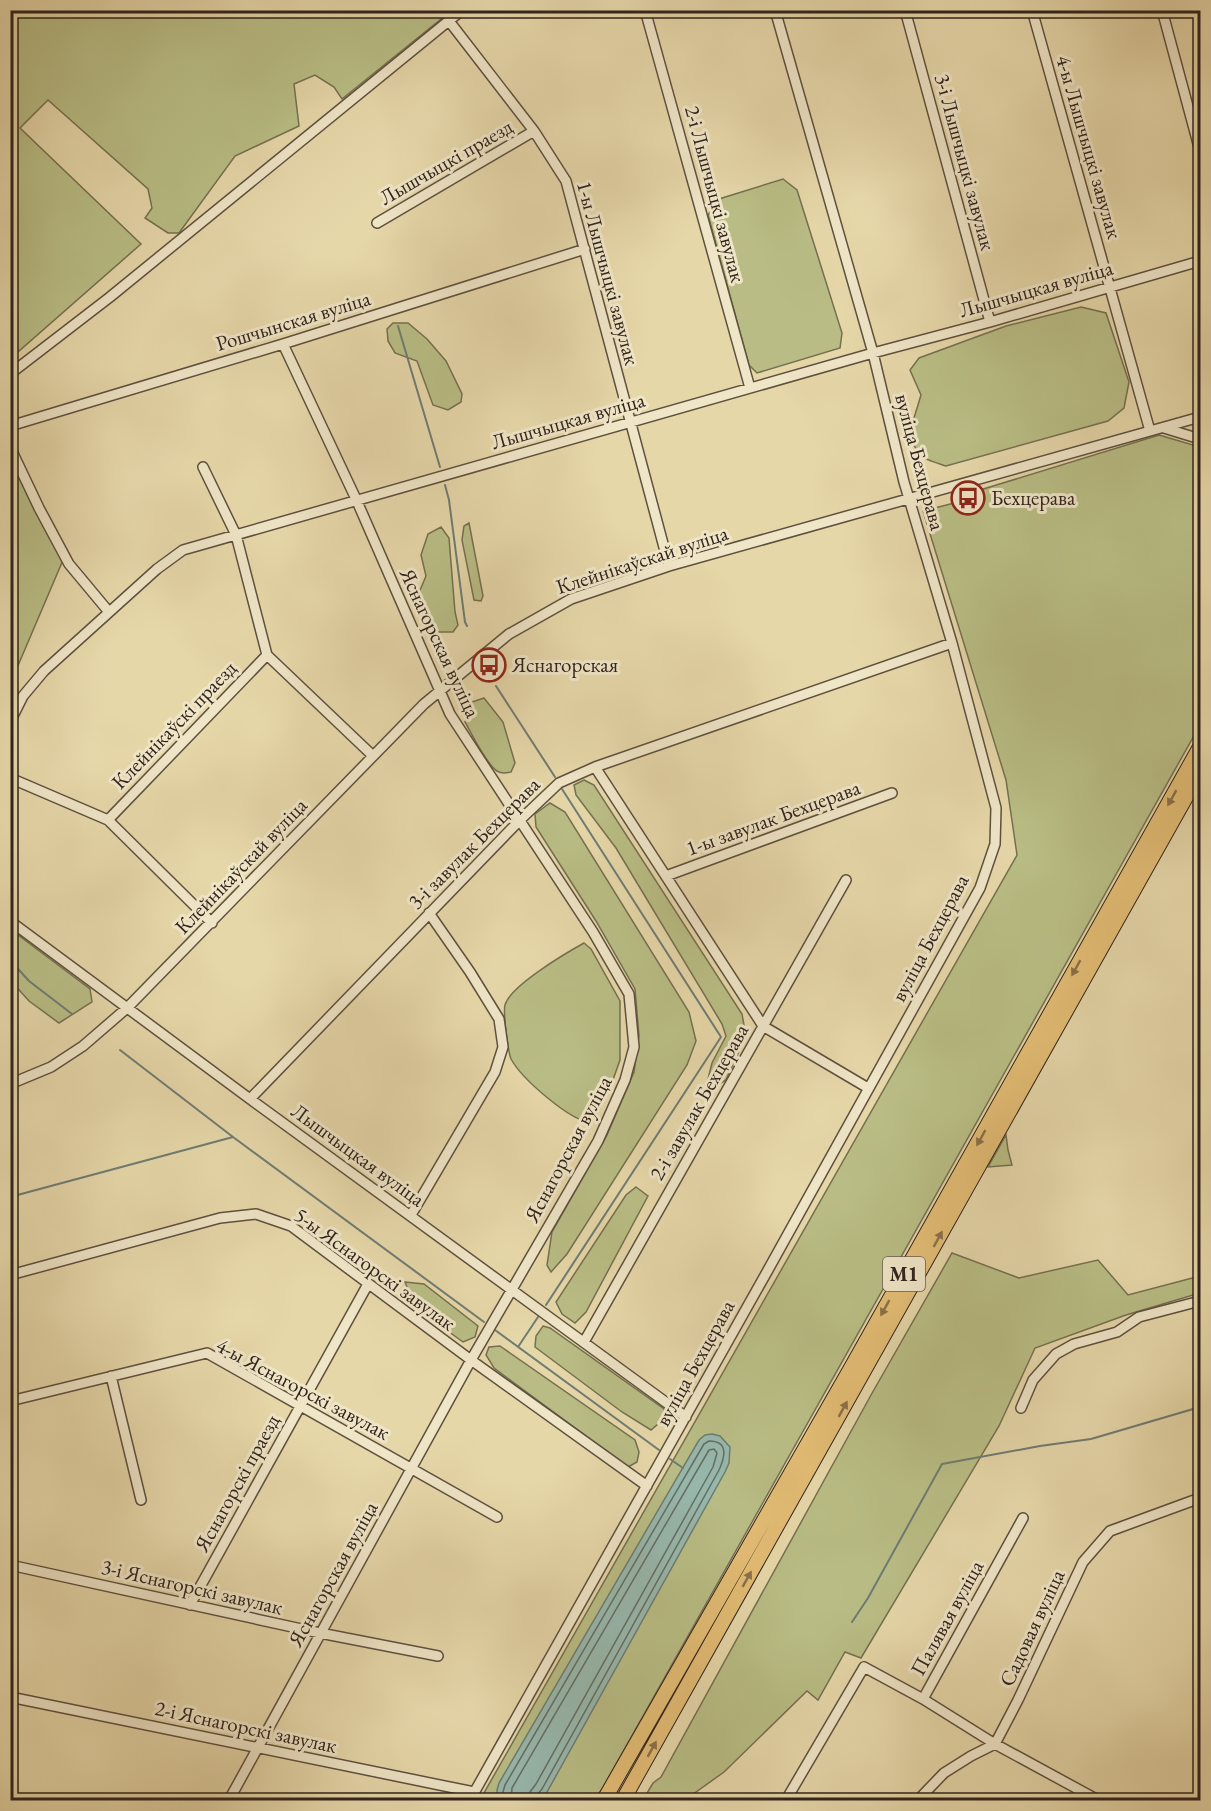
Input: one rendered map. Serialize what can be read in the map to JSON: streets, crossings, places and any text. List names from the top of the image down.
{
  "streets": {
    "highway": ["М1"],
    "street": [
      "4-ы Лышчыцкі завулак",
      "Лышчыцкі праезд",
      "3-і Лышчыцкі завулак",
      "2-і Лышчыцкі завулак",
      "1-ы Лышчыцкі завулак",
      "Лышчыцкая вуліца",
      "Рошчынская вуліца",
      "вуліца Бехцерава",
      "Клейнікаўскай вуліца",
      "Яснагорская вуліца",
      "Клейнікаўскі праезд",
      "1-ы завулак Бехцерава",
      "3-і завулак Бехцерава",
      "2-і завулак Бехцерава",
      "5-ы Яснагорскі завулак",
      "4-ы Яснагорскі завулак",
      "Яснагорскі праезд",
      "3-і Яснагорскі завулак",
      "Палявая вуліца",
      "Садовая вуліца",
      "2-і Яснагорскі завулак"
    ]
  },
  "crossings": [
    ["4-ы Лышчыцкі завулак", "Лышчыцкая вуліца"],
    ["4-ы Лышчыцкі завулак", "Клейнікаўскай вуліца"],
    ["Лышчыцкі праезд", "1-ы Лышчыцкі завулак"],
    ["3-і Лышчыцкі завулак", "Лышчыцкая вуліца"],
    ["2-і Лышчыцкі завулак", "Лышчыцкая вуліца"],
    ["1-ы Лышчыцкі завулак", "Лышчыцкая вуліца"],
    ["1-ы Лышчыцкі завулак", "Рошчынская вуліца"],
    ["1-ы Лышчыцкі завулак", "Клейнікаўскай вуліца"],
    ["Лышчыцкая вуліца", "вуліца Бехцерава"],
    ["Лышчыцкая вуліца", "Клейнікаўскай вуліца"],
    ["Лышчыцкая вуліца", "Яснагорская вуліца"],
    ["Лышчыцкая вуліца", "3-і завулак Бехцерава"],
    ["Лышчыцкая вуліца", "2-і завулак Бехцерава"],
    ["Рошчынская вуліца", "Яснагорская вуліца"],
    ["вуліца Бехцерава", "Клейнікаўскай вуліца"],
    ["вуліца Бехцерава", "1-ы завулак Бехцерава"],
    ["вуліца Бехцерава", "3-і завулак Бехцерава"],
    ["вуліца Бехцерава", "5-ы Яснагорскі завулак"],
    ["вуліца Бехцерава", "2-і Яснагорскі завулак"],
    ["Клейнікаўскай вуліца", "Яснагорская вуліца"],
    ["Яснагорская вуліца", "3-і завулак Бехцерава"],
    ["Яснагорская вуліца", "5-ы Яснагорскі завулак"],
    ["Яснагорская вуліца", "4-ы Яснагорскі завулак"],
    ["Яснагорская вуліца", "3-і Яснагорскі завулак"],
    ["Яснагорская вуліца", "2-і Яснагорскі завулак"],
    ["1-ы завулак Бехцерава", "3-і завулак Бехцерава"],
    ["1-ы завулак Бехцерава", "2-і завулак Бехцерава"],
    ["5-ы Яснагорскі завулак", "Яснагорскі праезд"],
    ["4-ы Яснагорскі завулак", "Яснагорскі праезд"],
    ["Яснагорскі праезд", "3-і Яснагорскі завулак"]
  ],
  "places": {
    "bus stop": ["Бехцерава", "Яснагорская"]
  }
}
